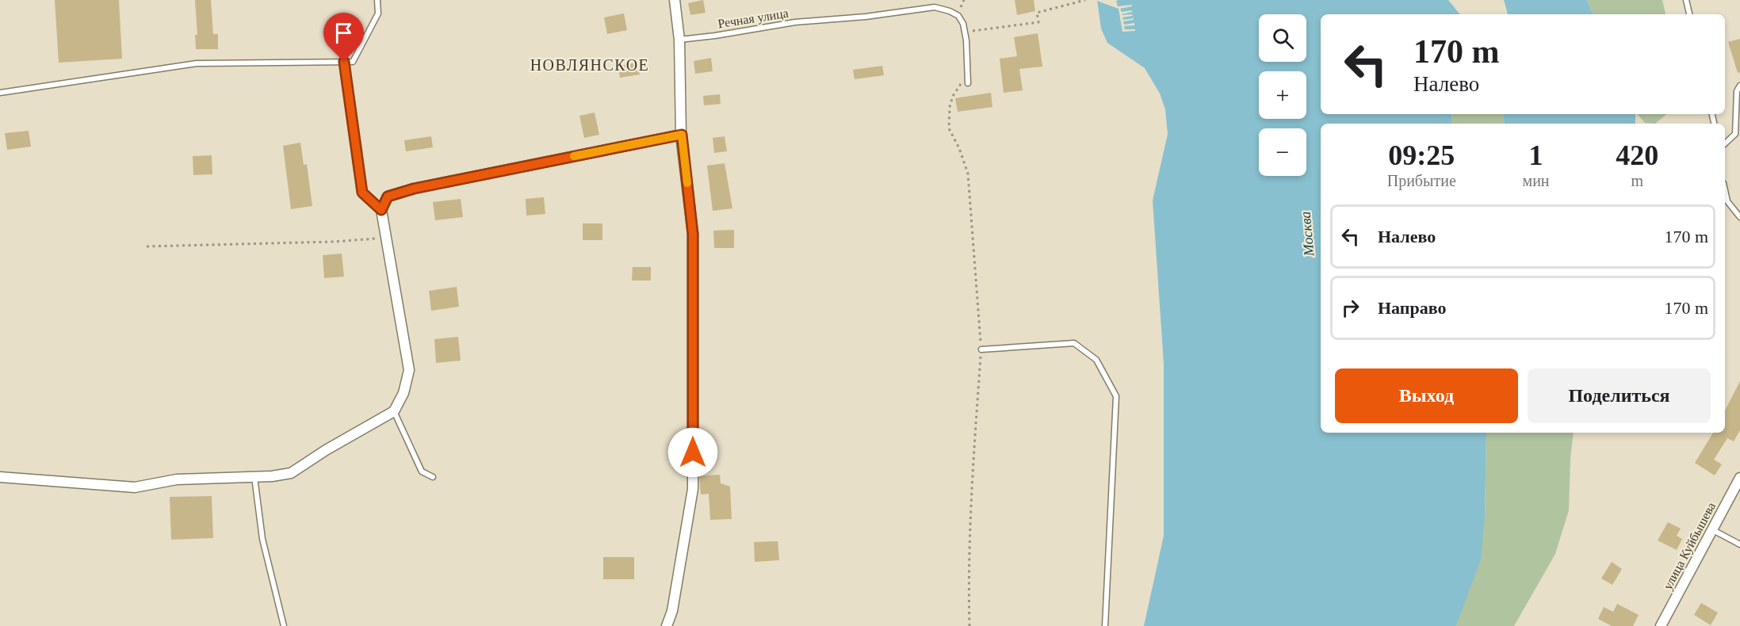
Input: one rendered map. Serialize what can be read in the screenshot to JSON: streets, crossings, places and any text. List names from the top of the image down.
{
  "streets": {
    "street": ["улица Куйбышева"],
    "lane": ["Речная улица"]
  },
  "districts": ["НОВЛЯНСКОЕ"],
  "water": ["Москва"],
  "page": {
    "map_buttons": ["+", "−"],
    "turn": ["170 m", "Налево"],
    "eta": [
      "09:25",
      "Прибытие",
      "1",
      "мин",
      "420",
      "m"
    ],
    "list": [
      {
        "name": "Налево",
        "value": "170 m"
      },
      {
        "name": "Направо",
        "value": "170 m"
      }
    ],
    "buttons": ["Выход", "Поделиться"]
  }
}
